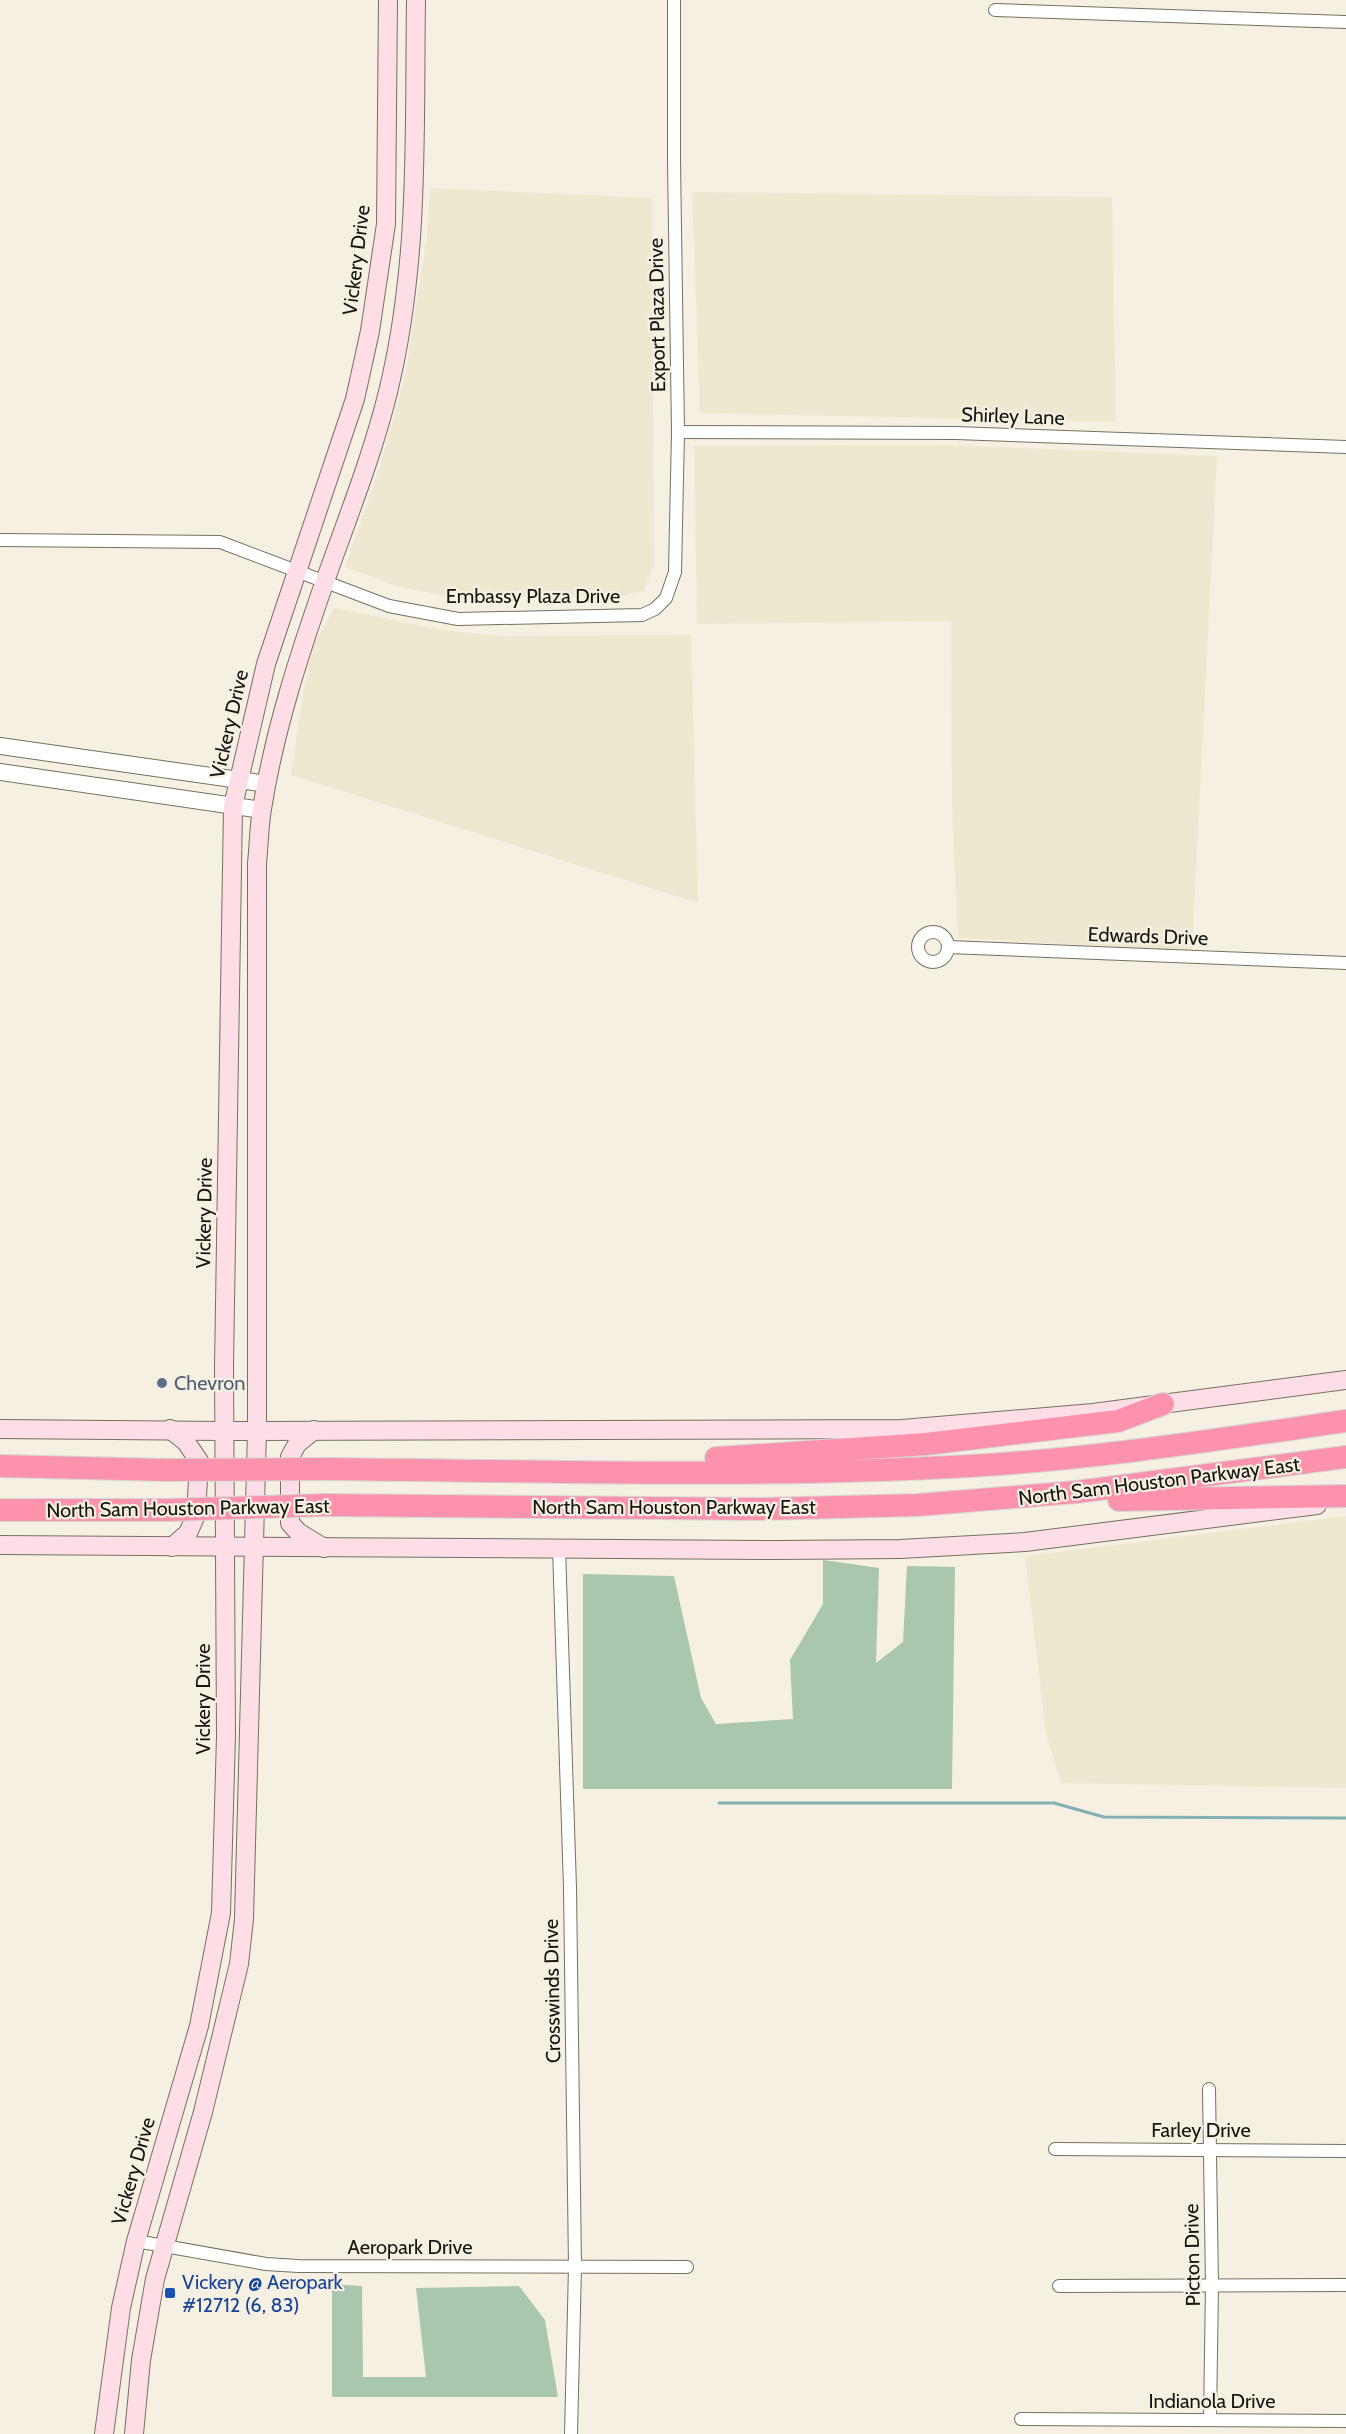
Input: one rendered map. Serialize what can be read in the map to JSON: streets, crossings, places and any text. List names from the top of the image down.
{
  "streets": {
    "highway": ["North Sam Houston Parkway East"],
    "main road": ["Vickery Drive"],
    "street": [
      "Export Plaza Drive",
      "Shirley Lane",
      "Embassy Plaza Drive",
      "Edwards Drive",
      "Crosswinds Drive",
      "Farley Drive",
      "Aeropark Drive",
      "Picton Drive",
      "Indianola Drive"
    ]
  },
  "crossings": [
    ["Vickery Drive", "Embassy Plaza Drive"],
    ["Vickery Drive", "North Sam Houston Parkway East"],
    ["Vickery Drive", "Aeropark Drive"],
    ["Export Plaza Drive", "Shirley Lane"],
    ["Export Plaza Drive", "Embassy Plaza Drive"],
    ["North Sam Houston Parkway East", "Crosswinds Drive"],
    ["Crosswinds Drive", "Aeropark Drive"],
    ["Farley Drive", "Picton Drive"],
    ["Picton Drive", "Indianola Drive"]
  ],
  "places": {
    "other": ["Chevron"],
    "transit": ["Vickery @ Aeropark #12712 (6, 83)"]
  }
}
